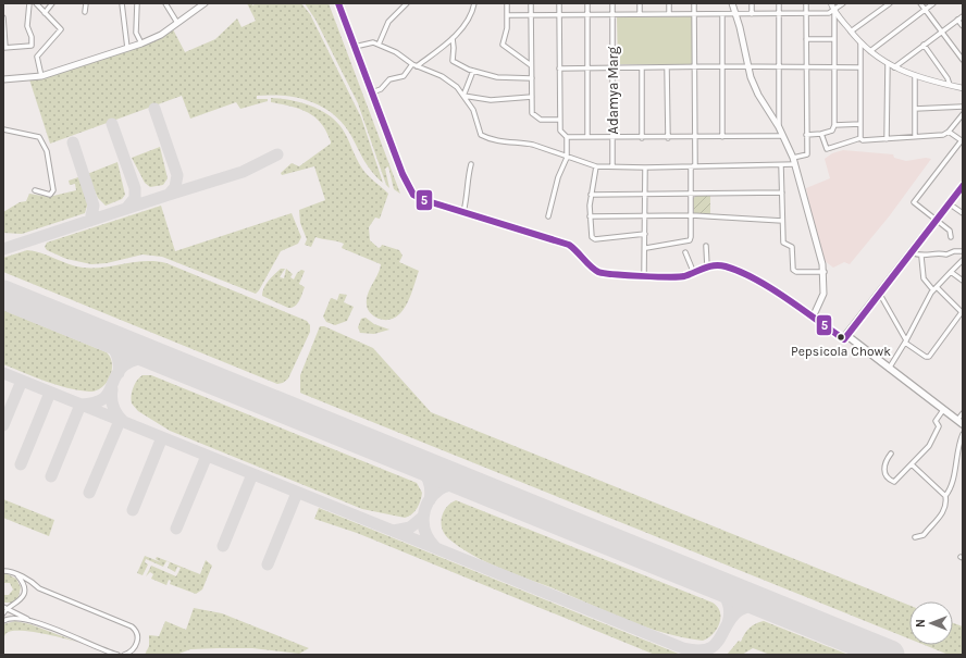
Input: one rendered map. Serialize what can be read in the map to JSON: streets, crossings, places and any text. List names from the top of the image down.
{
  "streets": {
    "street": ["Adamya Marg"]
  },
  "places": ["Pepsicola Chowk"],
  "lines": ["transit line 5"],
  "north": "left"
}
